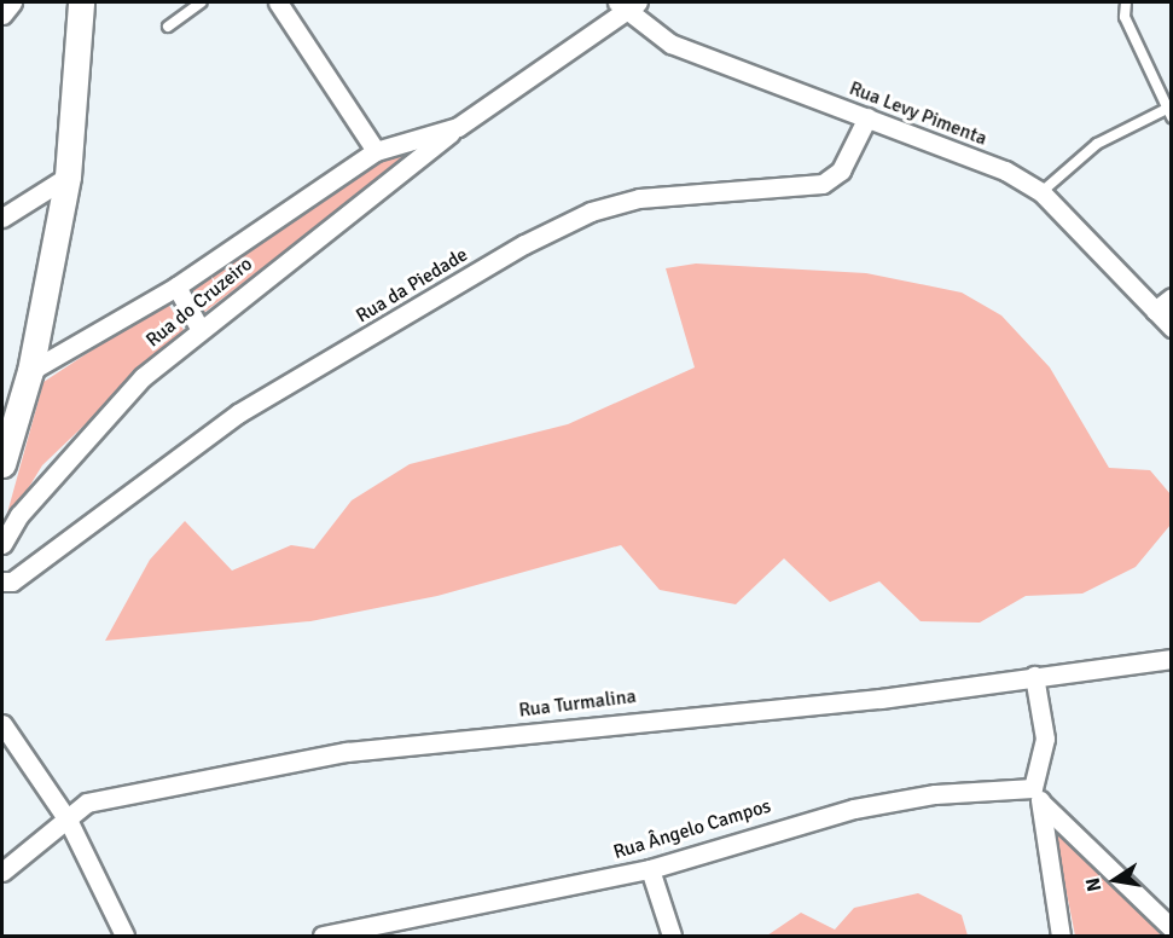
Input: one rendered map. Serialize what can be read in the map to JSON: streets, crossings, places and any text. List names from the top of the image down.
{
  "streets": {
    "street": [
      "Rua Levy Pimenta",
      "Rua da Piedade",
      "Rua do Cruzeiro",
      "Rua Turmalina",
      "Rua Ângelo Campos"
    ]
  },
  "crossings": [
    ["Rua Levy Pimenta", "Rua da Piedade"],
    ["Rua Levy Pimenta", "Rua do Cruzeiro"]
  ],
  "north": "left"
}
